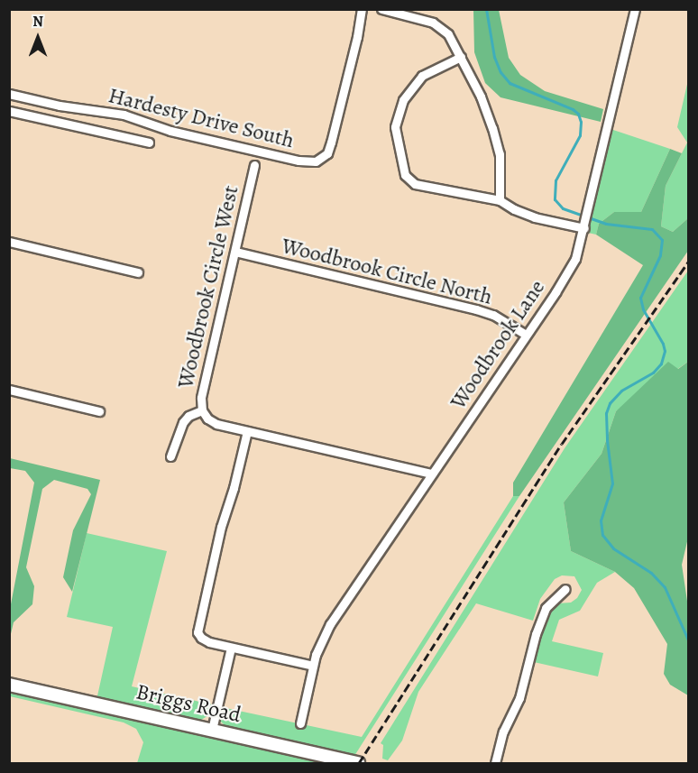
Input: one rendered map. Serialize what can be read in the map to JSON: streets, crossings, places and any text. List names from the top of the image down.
{
  "streets": {
    "street": [
      "Hardesty Drive South",
      "Woodbrook Circle North",
      "Woodbrook Circle West",
      "Woodbrook Lane",
      "Briggs Road"
    ]
  },
  "crossings": [
    ["Woodbrook Circle North", "Woodbrook Circle West"],
    ["Woodbrook Circle North", "Woodbrook Lane"],
    ["Woodbrook Circle West", "Woodbrook Lane"]
  ],
  "north": "top"
}
